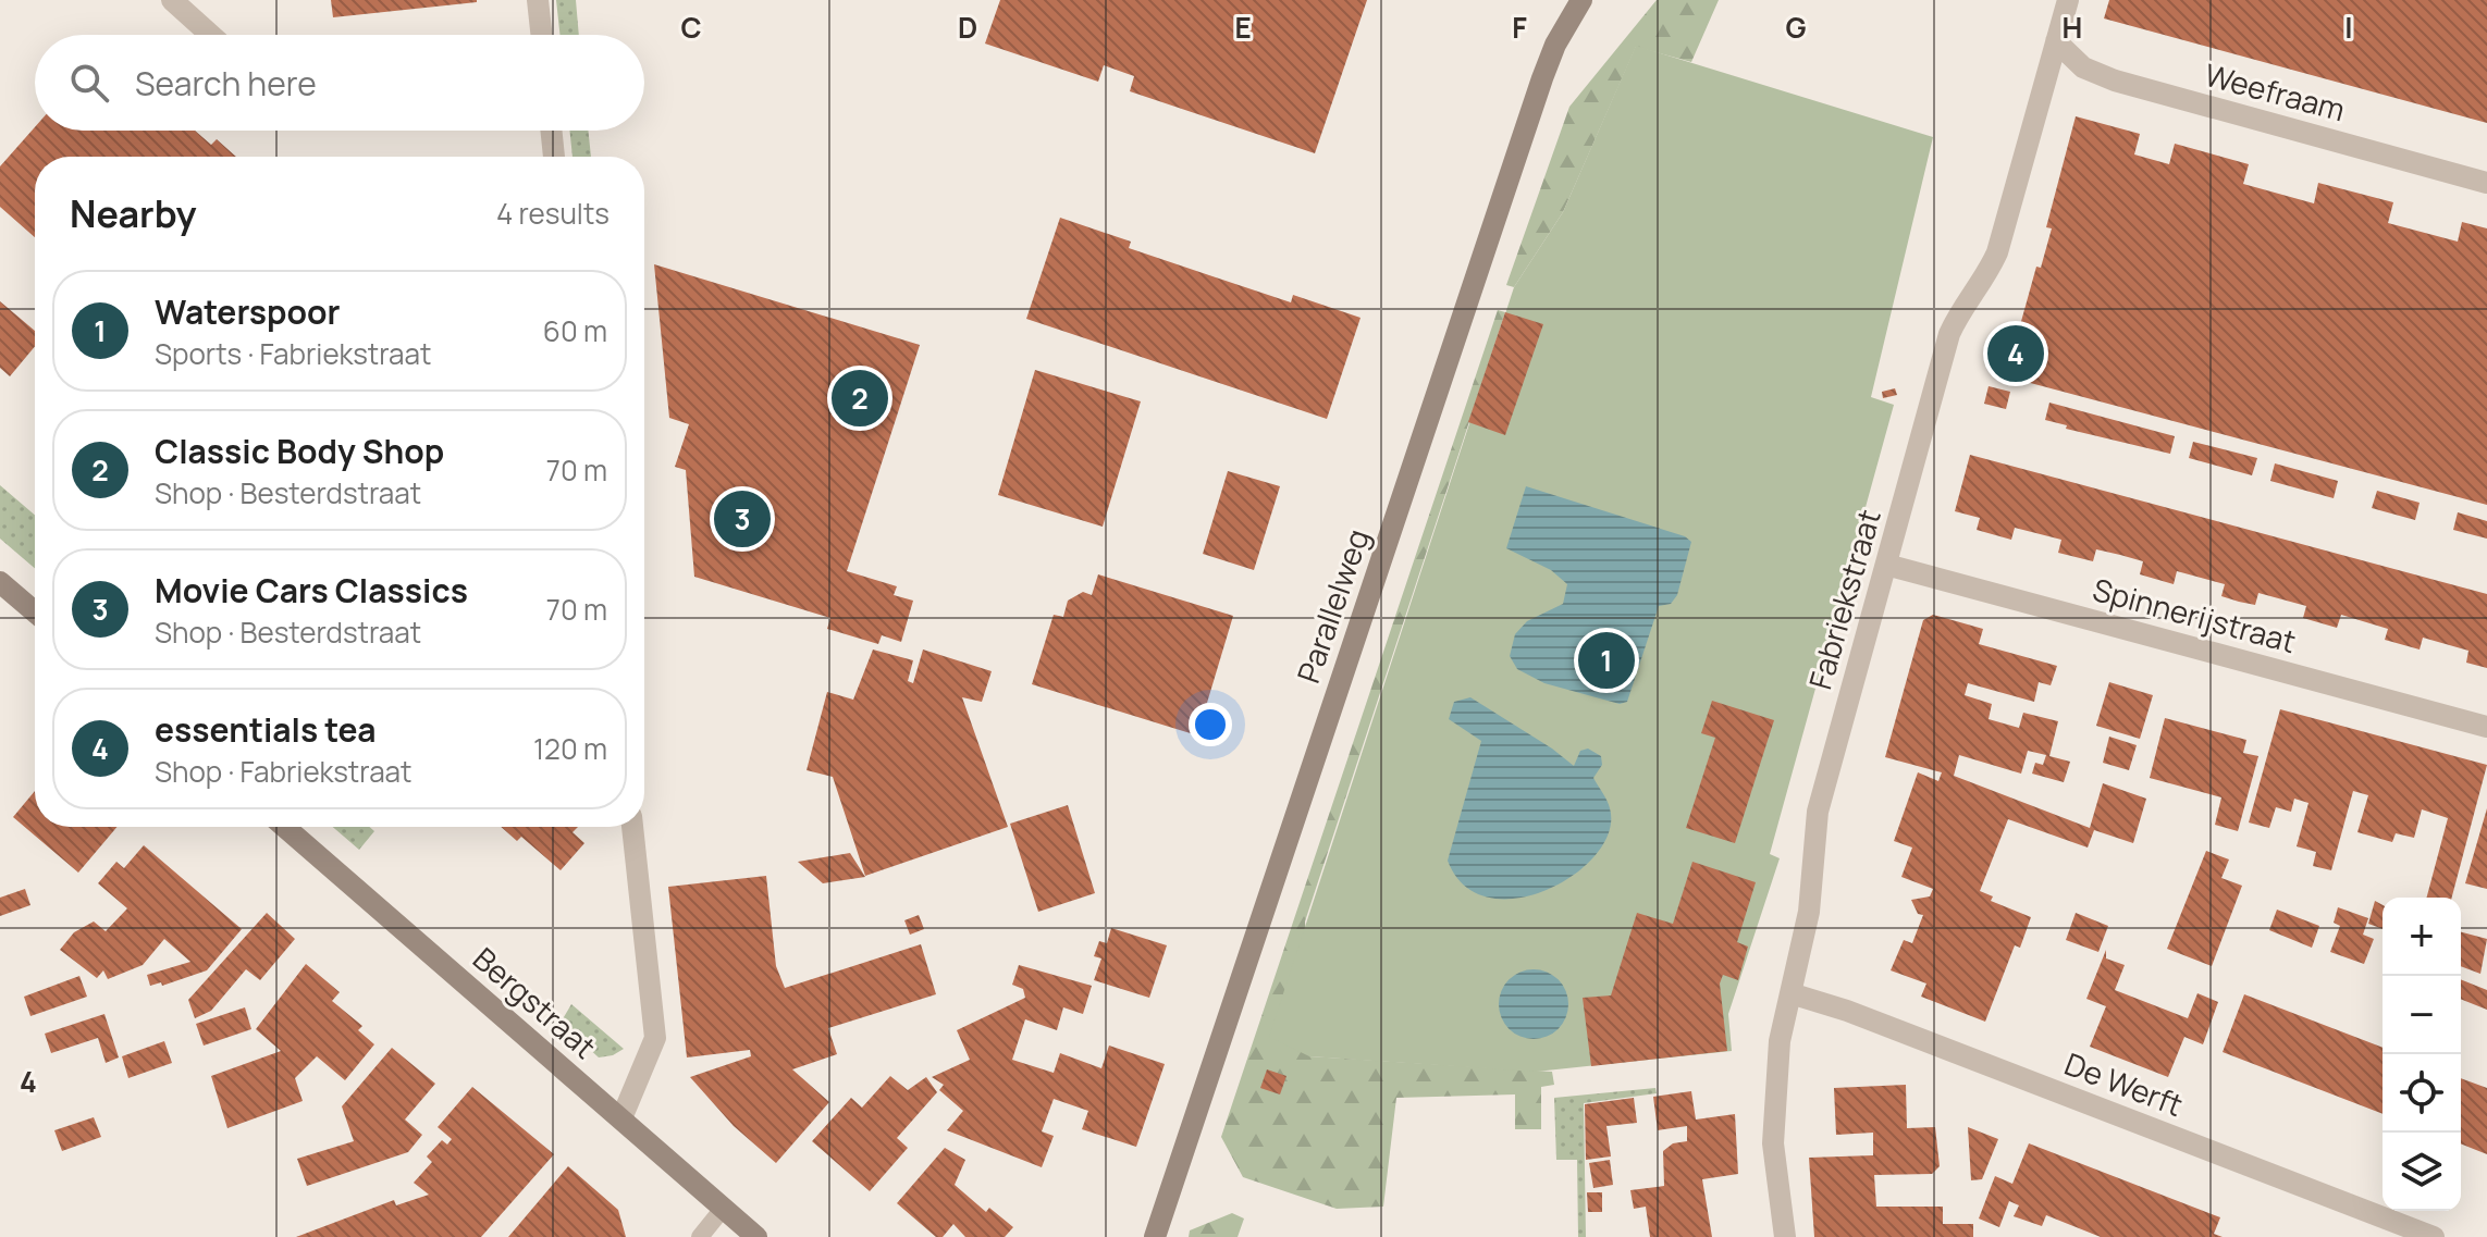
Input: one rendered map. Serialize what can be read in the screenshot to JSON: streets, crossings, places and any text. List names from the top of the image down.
{
  "streets": {
    "street": [
      "Weefraam",
      "Fabriekstraat",
      "Parallelweg",
      "Spinnerijstraat",
      "Bergstraat",
      "De Werft"
    ]
  },
  "crossings": [
    ["Weefraam", "Fabriekstraat"],
    ["Fabriekstraat", "Spinnerijstraat"],
    ["Fabriekstraat", "De Werft"]
  ],
  "page": {
    "search": "Search here",
    "heading": ["Nearby", "4 results"],
    "list": [
      {
        "mark": "1",
        "name": "Waterspoor",
        "note": "Sports · Fabriekstraat",
        "value": "60 m"
      },
      {
        "mark": "2",
        "name": "Classic Body Shop",
        "note": "Shop · Besterdstraat",
        "value": "70 m"
      },
      {
        "mark": "3",
        "name": "Movie Cars Classics",
        "note": "Shop · Besterdstraat",
        "value": "70 m"
      },
      {
        "mark": "4",
        "name": "essentials tea",
        "note": "Shop · Fabriekstraat",
        "value": "120 m"
      }
    ],
    "pins": [
      "4",
      "2",
      "3",
      "1"
    ],
    "map_buttons": ["+", "−"]
  },
  "grid": {
    "columns": [
      "C",
      "D",
      "E",
      "F",
      "G",
      "H",
      "I"
    ],
    "rows": ["4"]
  }
}
